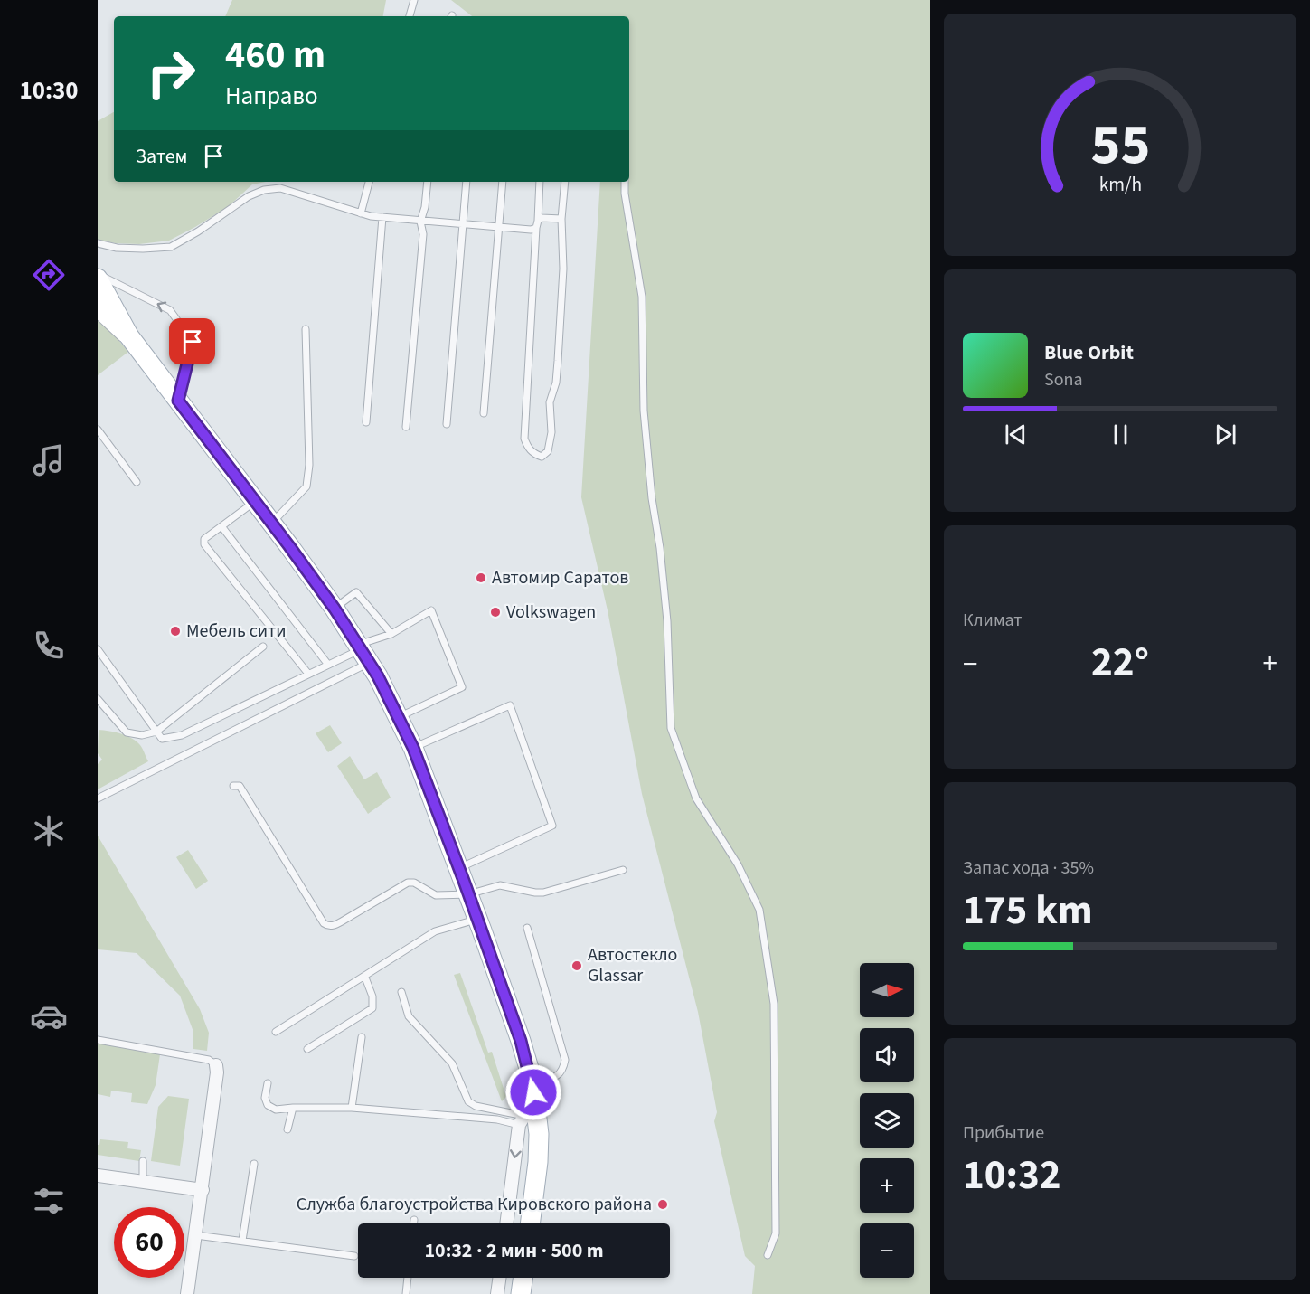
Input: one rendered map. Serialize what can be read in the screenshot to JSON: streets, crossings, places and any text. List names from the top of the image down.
{
  "places": [
    "Автомир Саратов",
    "Volkswagen",
    "Мебель сити",
    "Автостекло Glassar",
    "Служба благоустройства Кировского района"
  ],
  "north": "right",
  "page": {
    "tabs": "10:30",
    "turn": ["460 m", "Направо"],
    "then": "Затем",
    "song": ["Blue Orbit", "Sona"],
    "tile": [
      "Климат",
      ["Запас хода · 35%", "175 km"],
      ["Прибытие", "10:32"]
    ],
    "heat": ["−", "22°", "+"],
    "map_buttons": ["+", "−"],
    "limit": "60",
    "trip": "10:32 · 2 мин · 500 m",
    "gauge": ["55", "km/h"]
  }
}
